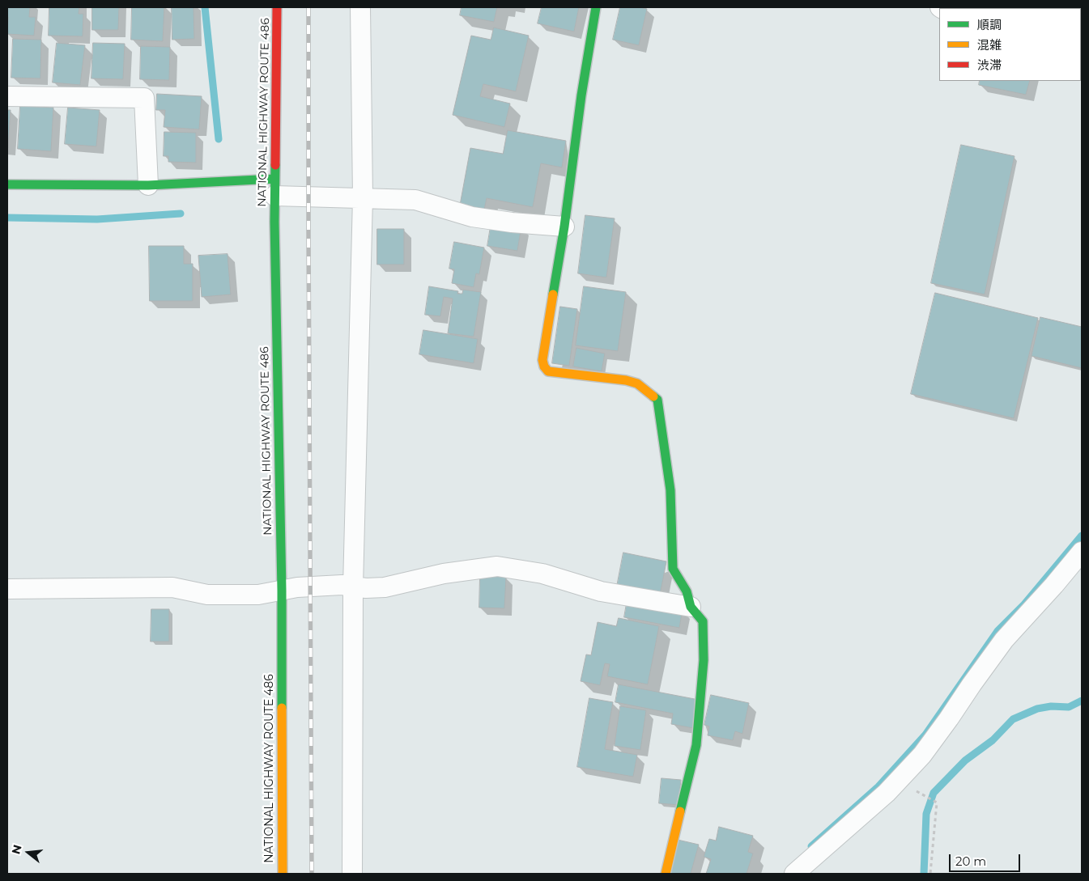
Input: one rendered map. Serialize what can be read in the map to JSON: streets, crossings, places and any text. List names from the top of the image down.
{
  "streets": {
    "main road": ["NATIONAL HIGHWAY ROUTE 486"]
  },
  "legend": ["順調", "混雑", "渋滞"],
  "scale_bar": "20 m",
  "north": "left"
}
